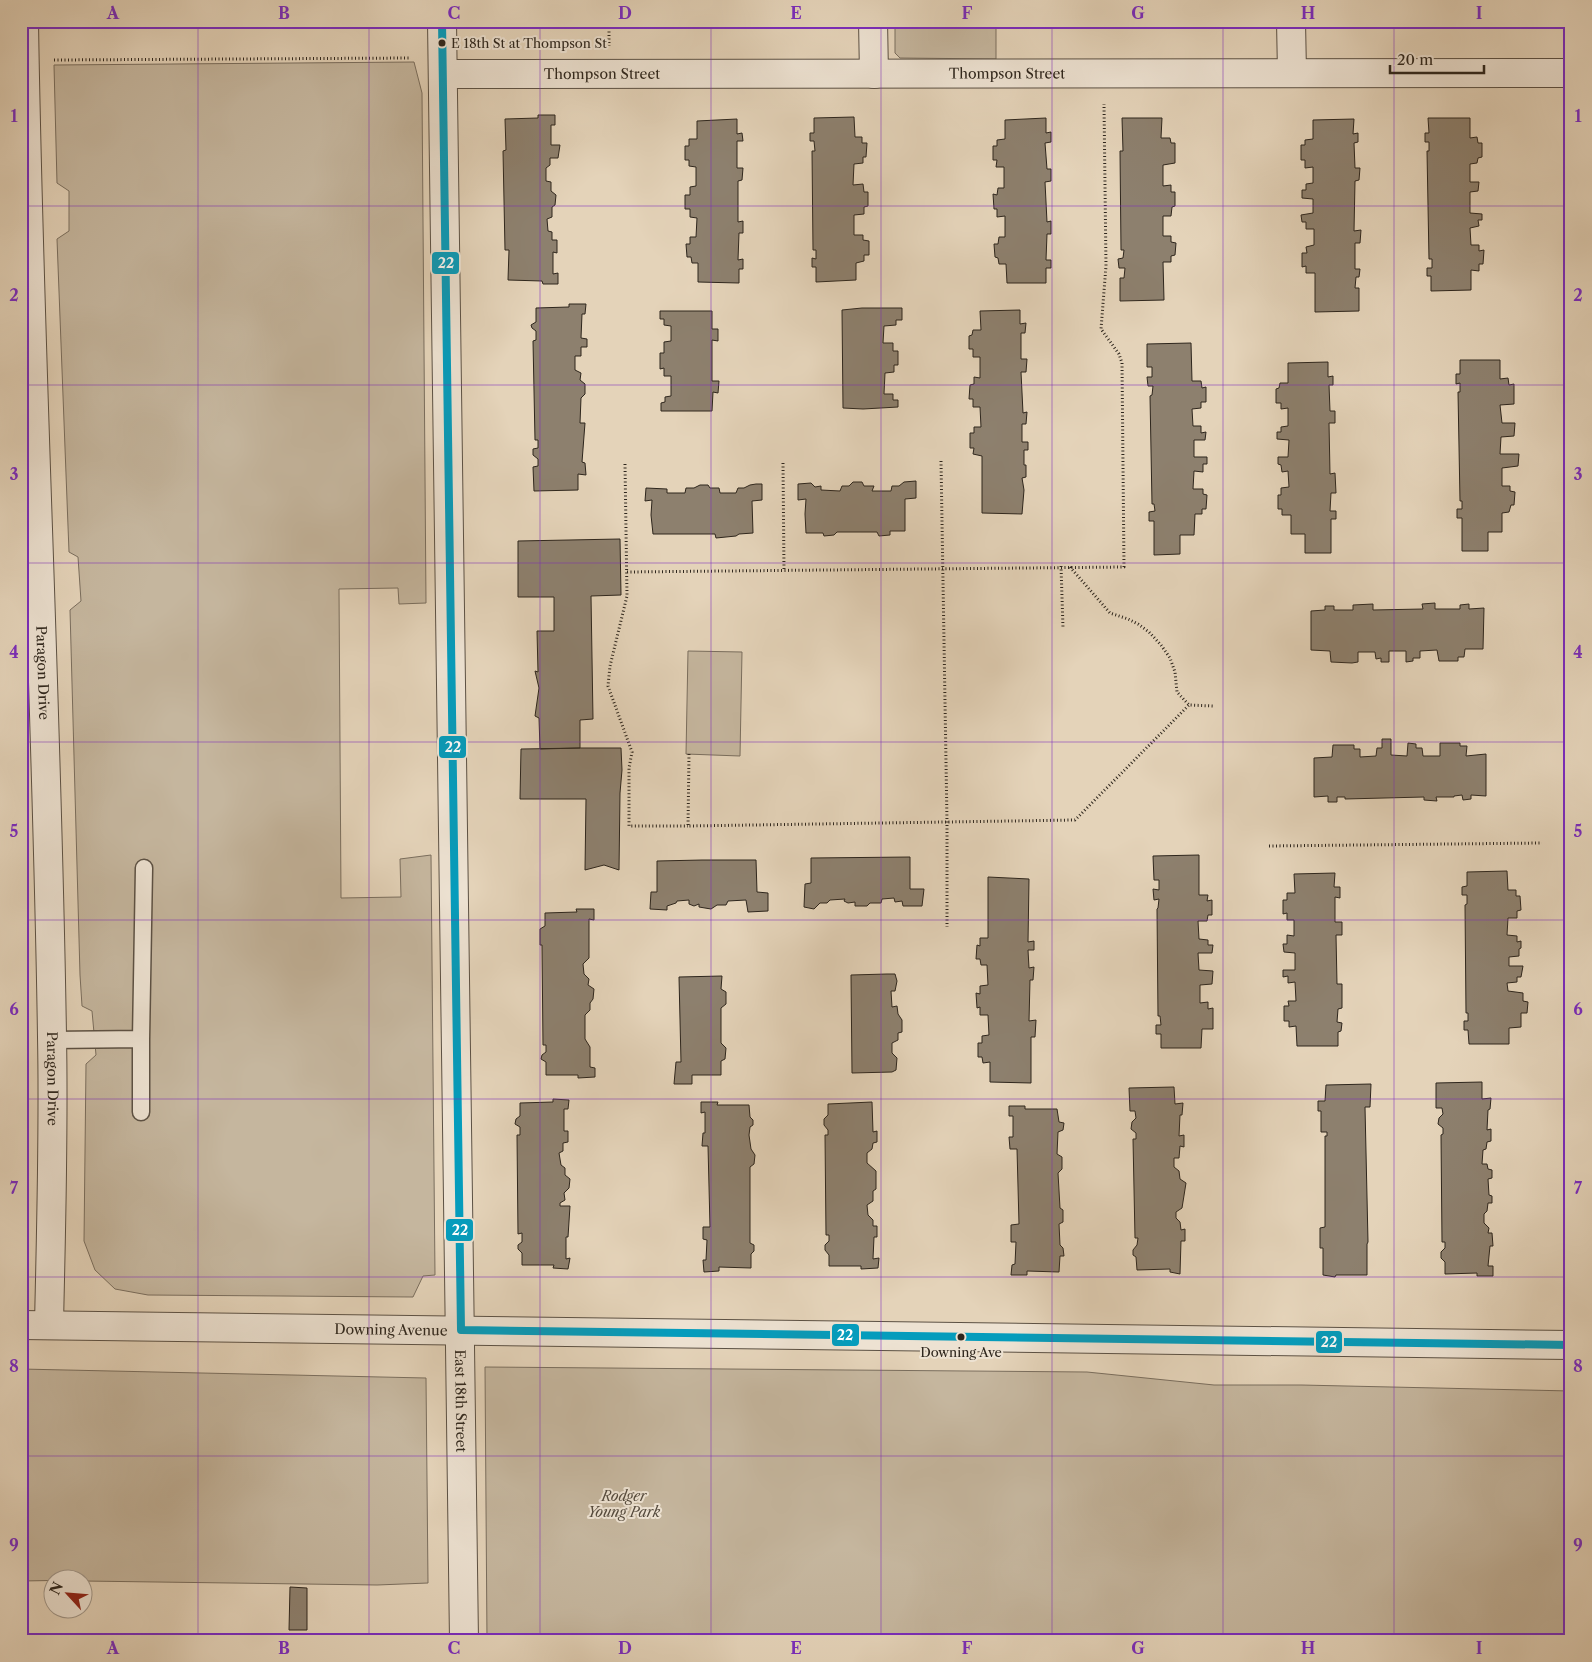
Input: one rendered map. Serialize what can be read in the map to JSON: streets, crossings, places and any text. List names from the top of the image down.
{
  "streets": {
    "street": [
      "Thompson Street",
      "Paragon Drive",
      "Downing Avenue",
      "East 18th Street"
    ]
  },
  "crossings": [
    ["Thompson Street", "East 18th Street"],
    ["Paragon Drive", "Downing Avenue"],
    ["Downing Avenue", "East 18th Street"]
  ],
  "parks": ["Rodger Young Park"],
  "places": ["E 18th St at Thompson St", "Downing Ave"],
  "lines": ["transit line 22"],
  "scale_bar": "20 m",
  "north": "top left",
  "grid": {
    "columns": [
      "A",
      "B",
      "C",
      "D",
      "E",
      "F",
      "G",
      "H",
      "I"
    ],
    "rows": [
      "1",
      "2",
      "3",
      "4",
      "5",
      "6",
      "7",
      "8",
      "9"
    ]
  }
}
